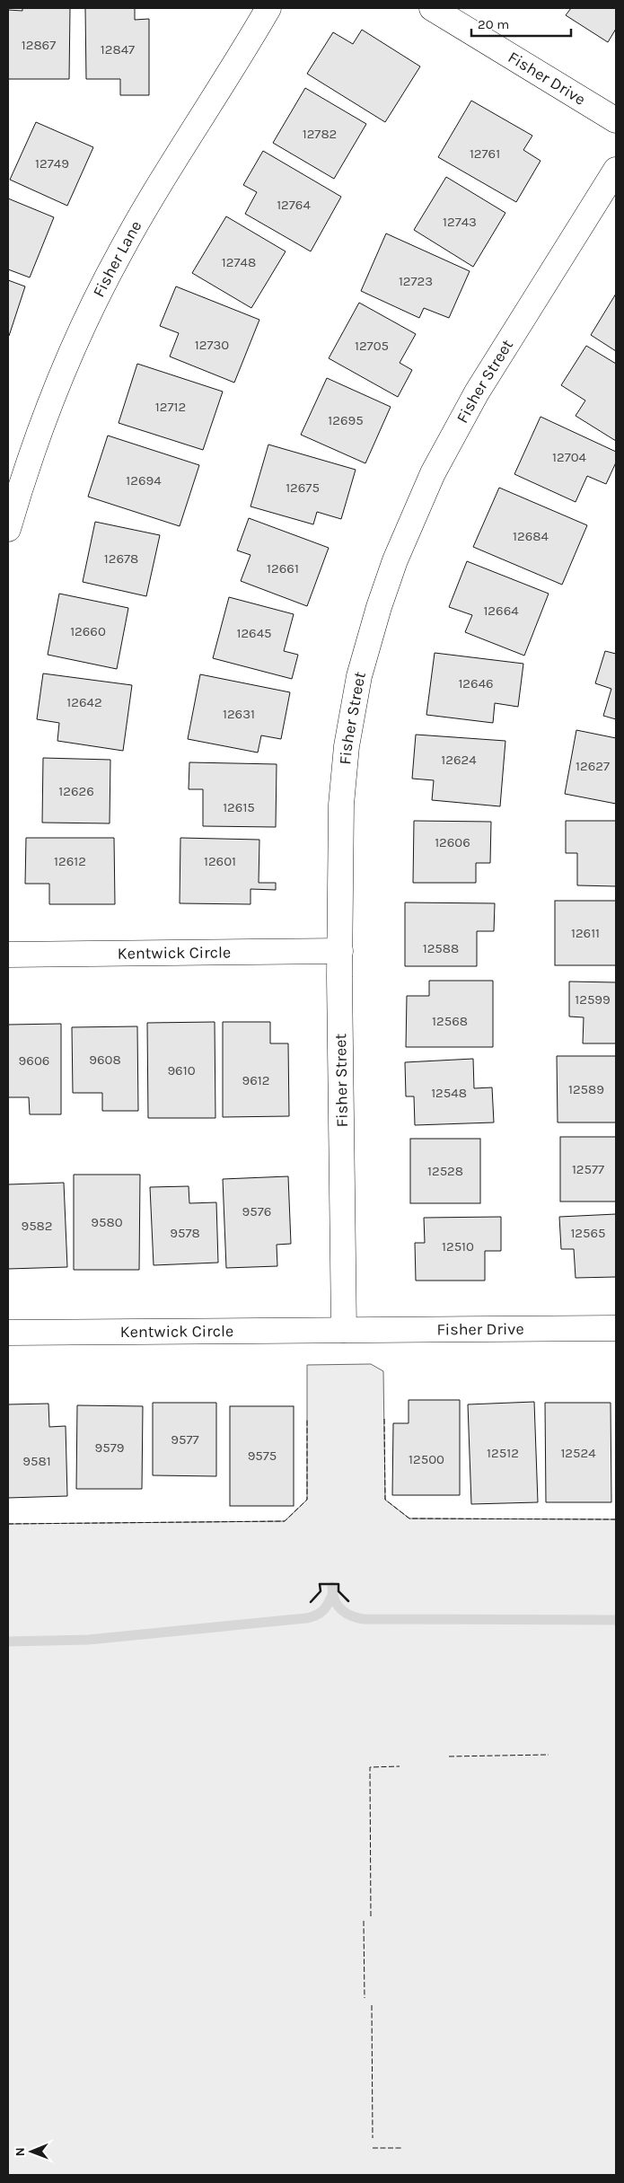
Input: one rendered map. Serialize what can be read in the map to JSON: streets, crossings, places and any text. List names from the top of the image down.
{
  "streets": {
    "street": [
      "Fisher Drive",
      "Fisher Lane",
      "Fisher Street",
      "Kentwick Circle"
    ]
  },
  "crossings": [
    ["Fisher Drive", "Fisher Street"],
    ["Fisher Drive", "Kentwick Circle"],
    ["Fisher Street", "Kentwick Circle"]
  ],
  "house_numbers": [
    "12867",
    "12847",
    "12782",
    "12761",
    "12749",
    "12764",
    "12743",
    "12748",
    "12723",
    "12730",
    "12705",
    "12712",
    "12695",
    "12704",
    "12694",
    "12675",
    "12684",
    "12678",
    "12661",
    "12664",
    "12660",
    "12645",
    "12646",
    "12642",
    "12631",
    "12624",
    "12627",
    "12626",
    "12615",
    "12606",
    "12612",
    "12601",
    "12611",
    "12588",
    "12599",
    "12568",
    "9608",
    "9606",
    "9610",
    "9612",
    "12589",
    "12548",
    "12577",
    "12528",
    "9576",
    "9580",
    "9582",
    "9578",
    "12565",
    "12510",
    "9577",
    "9579",
    "12512",
    "12524",
    "9575",
    "12500",
    "9581"
  ],
  "scale_bar": "20 m",
  "north": "left"
}
